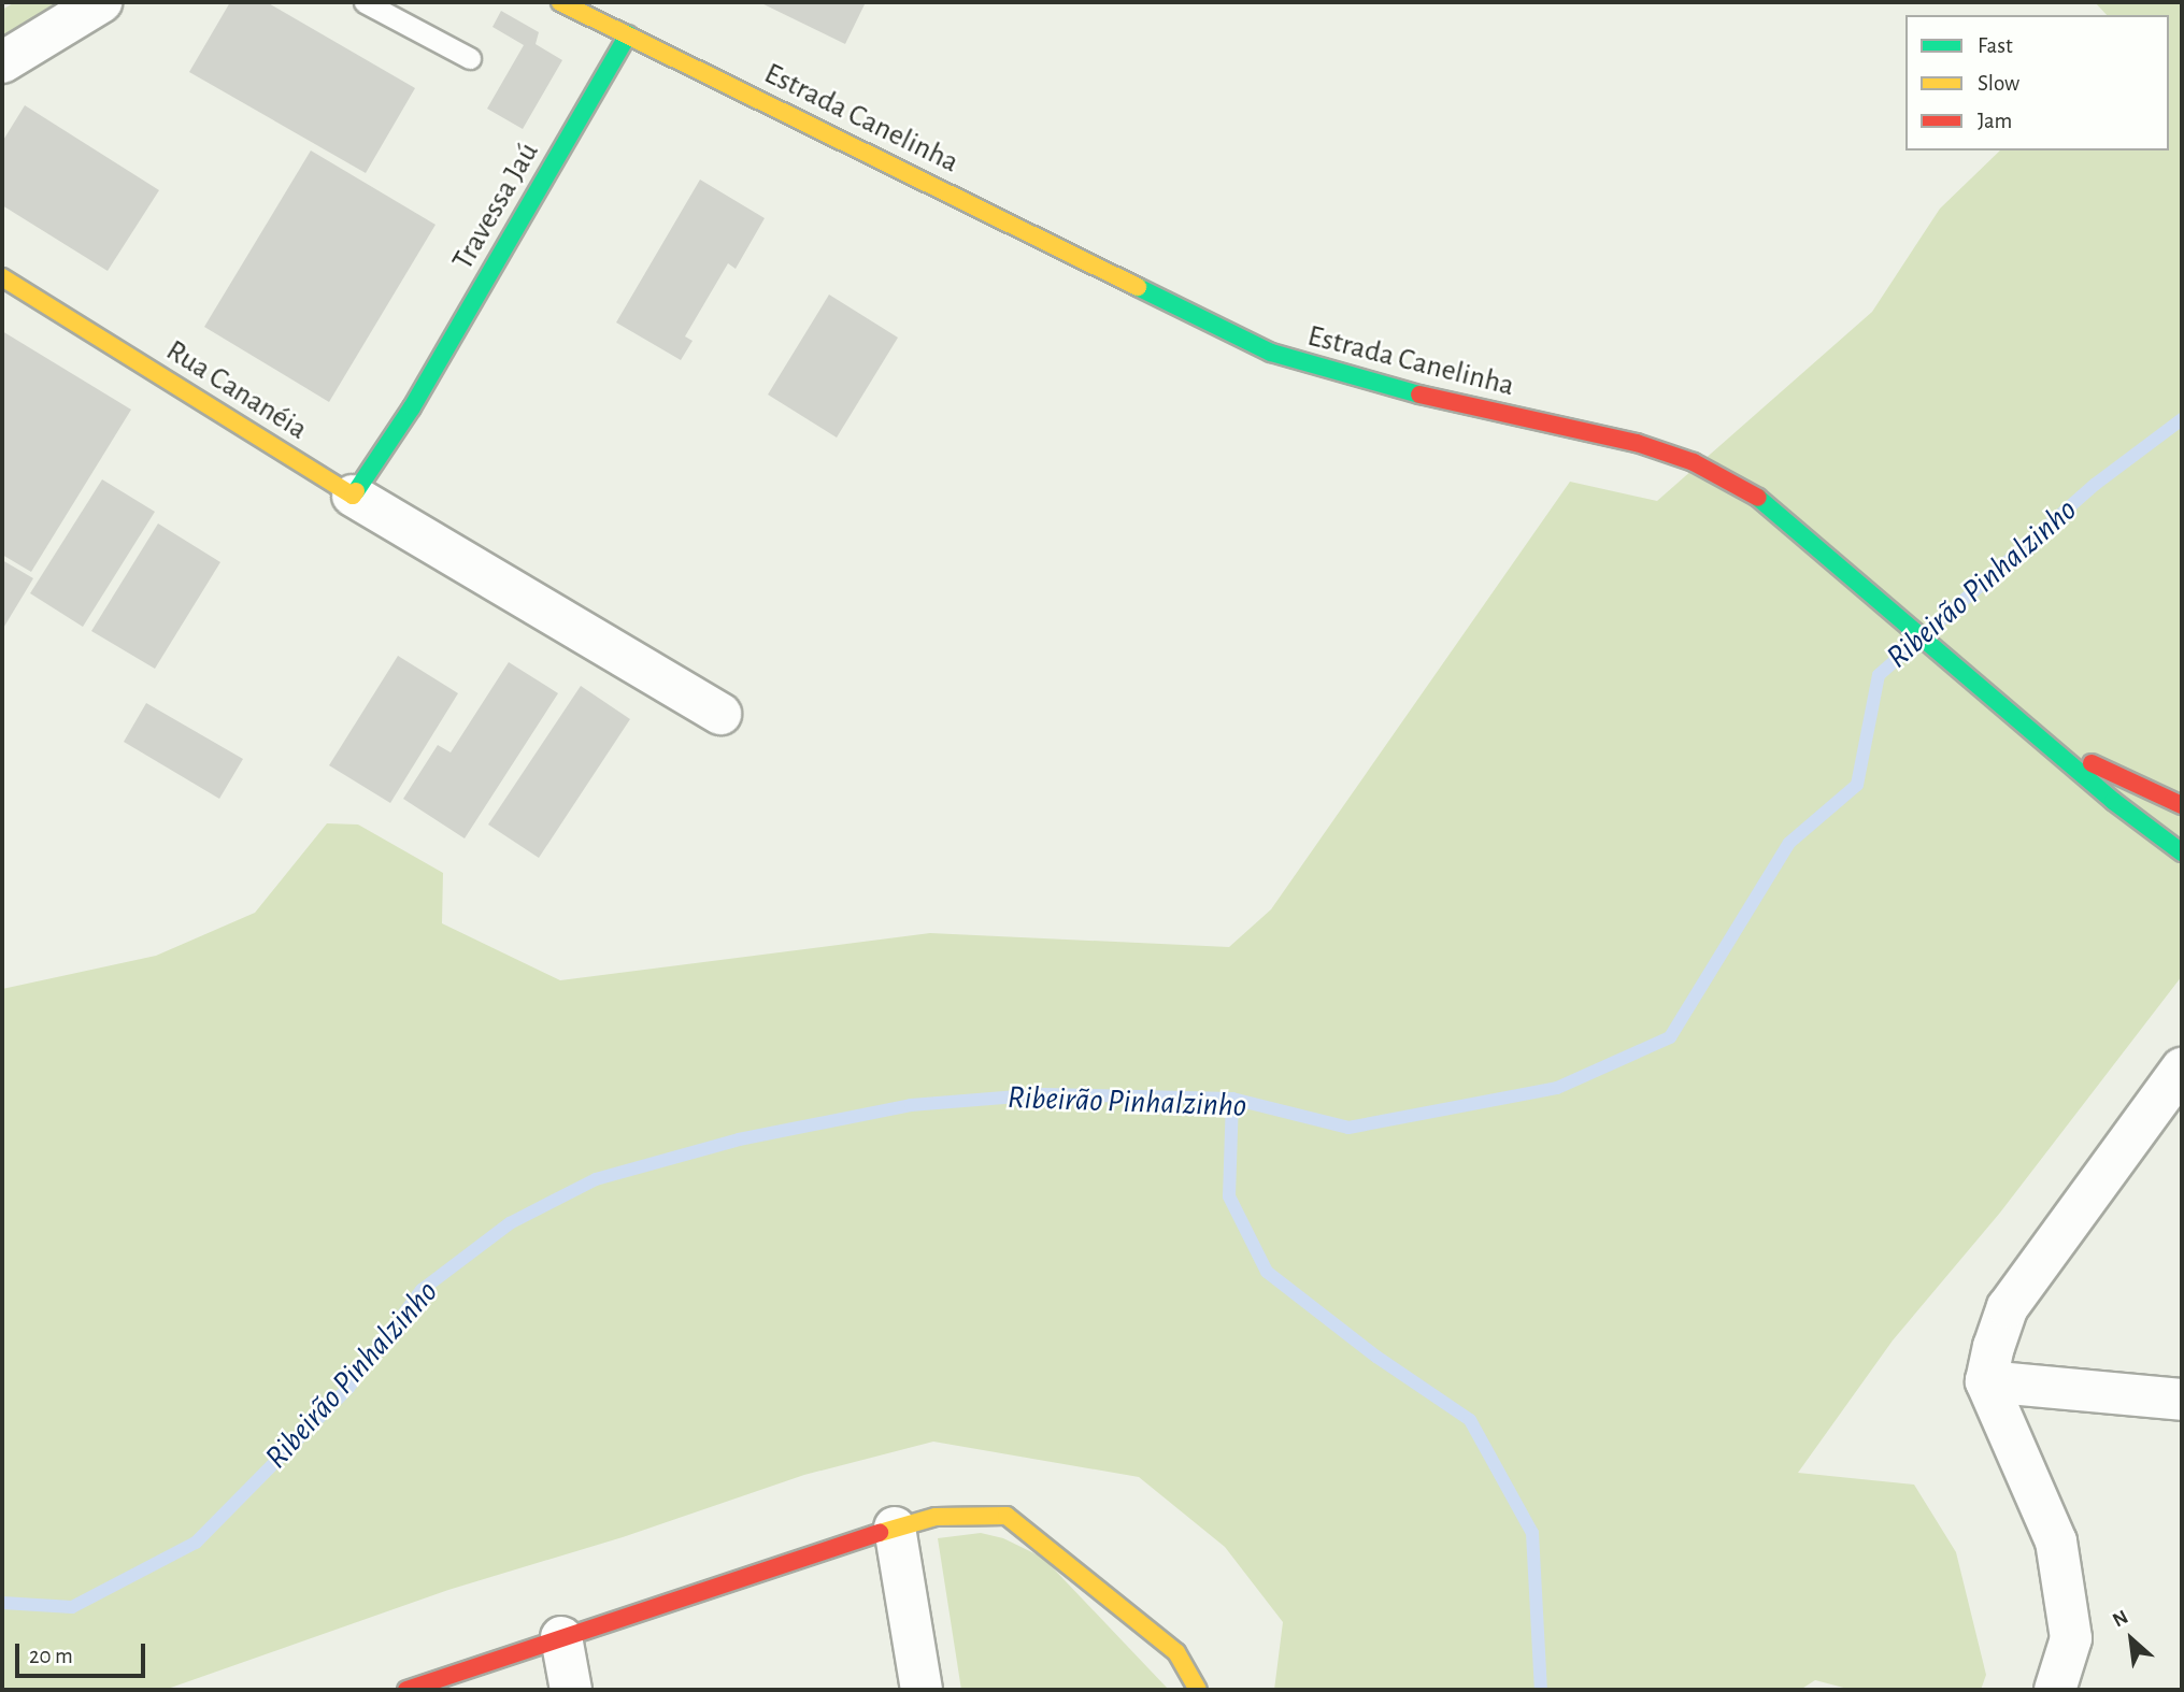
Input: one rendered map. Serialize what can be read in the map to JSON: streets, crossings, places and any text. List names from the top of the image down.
{
  "streets": {
    "street": ["Estrada Canelinha", "Travessa Jaú", "Rua Cananéia"]
  },
  "crossings": [
    ["Estrada Canelinha", "Travessa Jaú"],
    ["Travessa Jaú", "Rua Cananéia"]
  ],
  "water": ["Ribeirão Pinhalzinho"],
  "legend": ["Fast", "Slow", "Jam"],
  "scale_bar": "20 m",
  "north": "top left"
}
